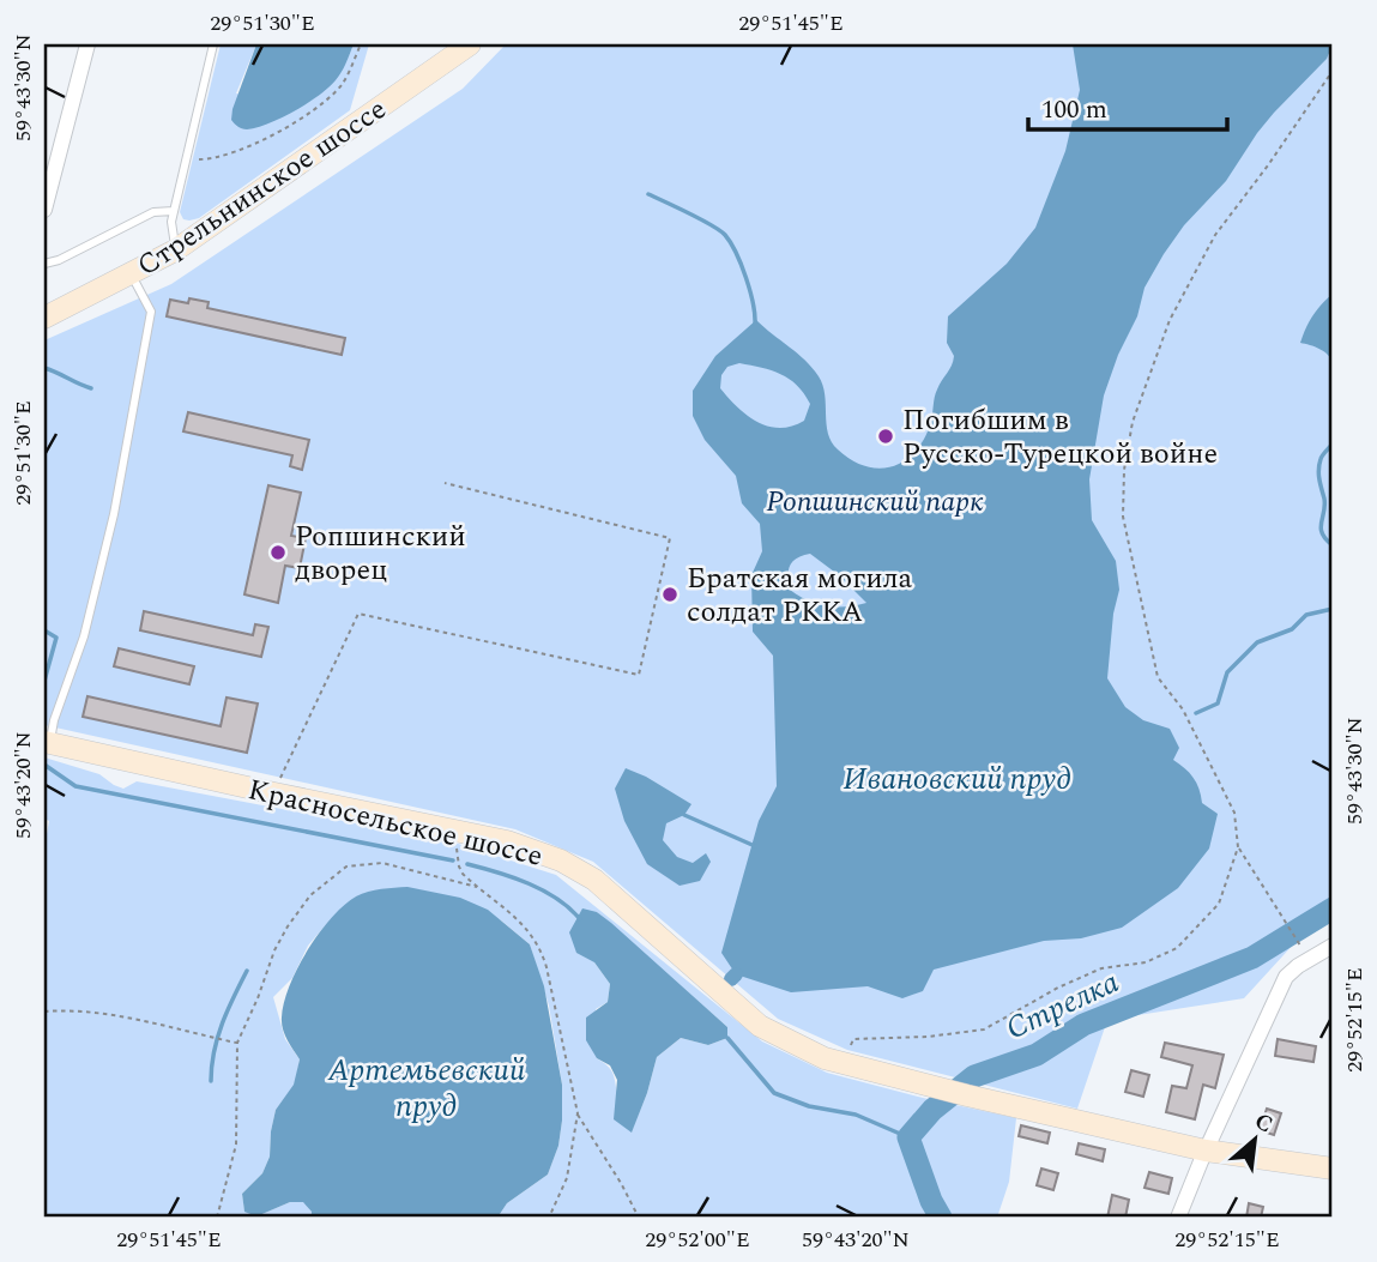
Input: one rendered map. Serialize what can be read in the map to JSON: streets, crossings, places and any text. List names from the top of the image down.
{
  "streets": {
    "main road": ["Стрельнинское шоссе", "Красносельское шоссе"]
  },
  "water": ["Ивановский пруд", "Стрелка", "Артемьевский пруд"],
  "parks": ["Ропшинский парк"],
  "places": ["Погибшим в Русско-Турецкой войне", "Ропшинский дворец", "Братская могила солдат РККА"],
  "scale_bar": "100 m",
  "north": "top right",
  "coordinates": [
    "29°51'30\"E",
    "29°51'45\"E",
    "59°43'30\"N",
    "59°43'20\"N",
    "29°52'15\"E",
    "29°52'00\"E"
  ]
}
